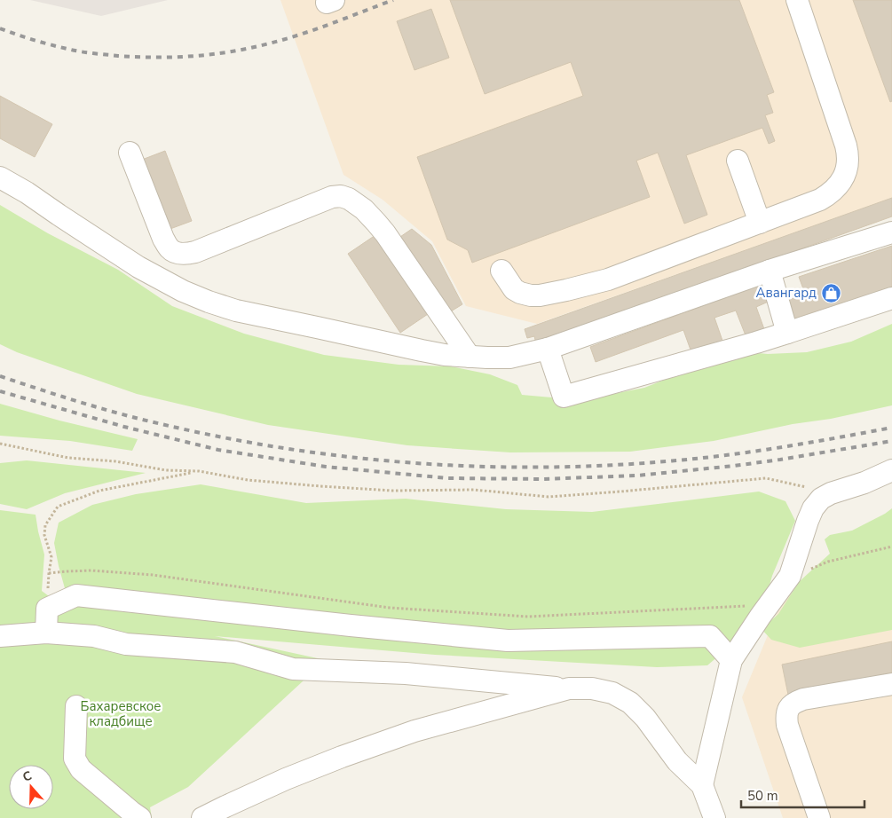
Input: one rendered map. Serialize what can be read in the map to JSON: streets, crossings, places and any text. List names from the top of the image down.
{
  "parks": ["Бахаревское кладбище"],
  "places": {
    "shop": ["Авангард"]
  },
  "scale_bar": "50 m",
  "north": "top"
}
